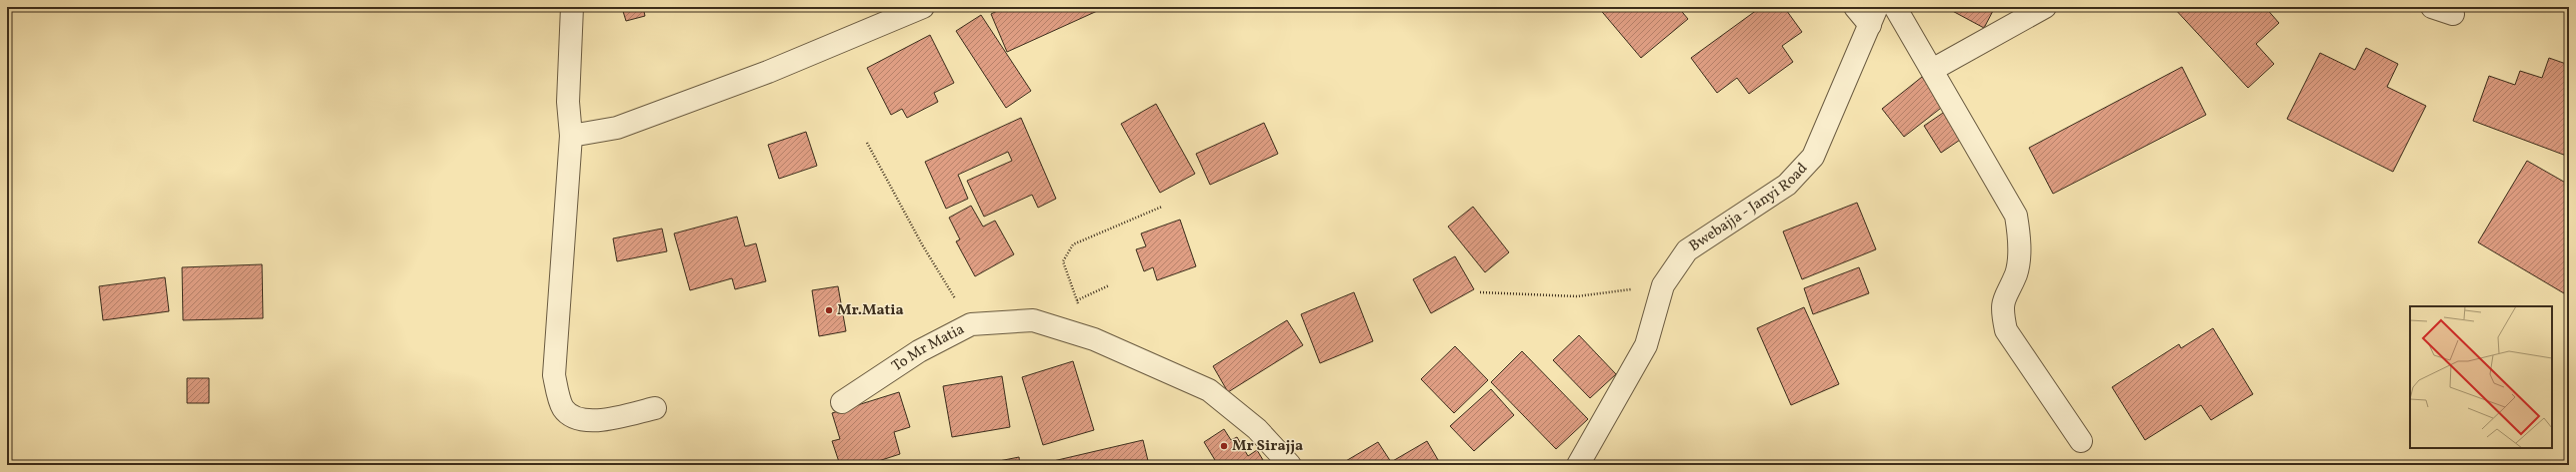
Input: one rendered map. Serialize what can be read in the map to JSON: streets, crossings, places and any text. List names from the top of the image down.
{
  "streets": {
    "street": ["Bwebajja - Janyi Road", "To Mr Matia"]
  },
  "places": ["Mr.Matia", "Mr Sirajja"]
}
